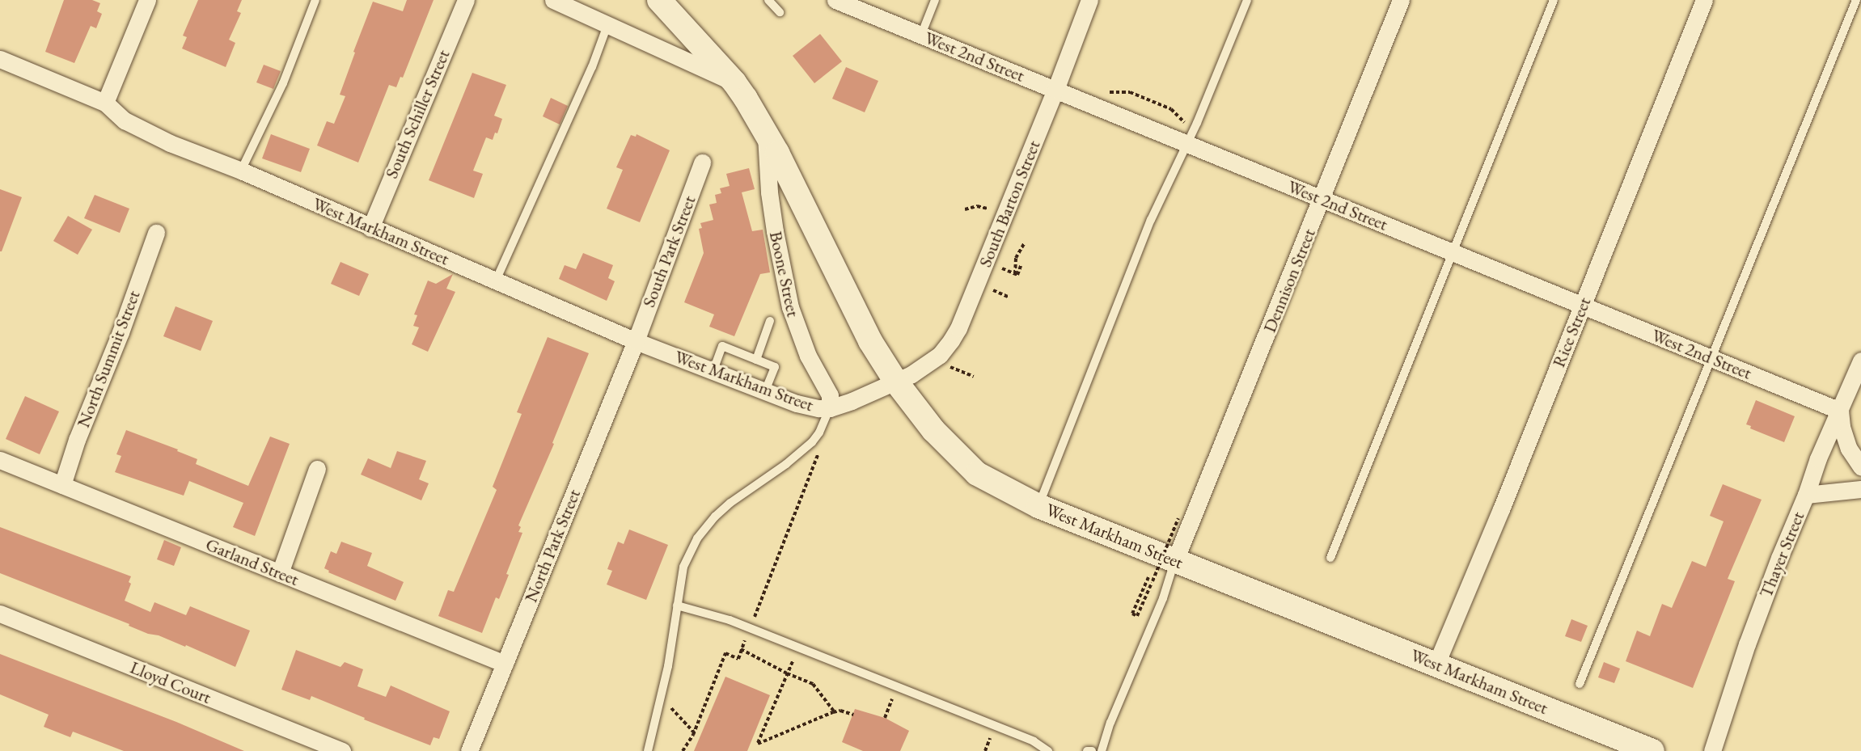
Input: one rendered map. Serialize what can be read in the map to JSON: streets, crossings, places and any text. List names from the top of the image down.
{
  "streets": {
    "main road": ["West Markham Street", "Boone Street"],
    "street": [
      "West 2nd Street",
      "South Schiller Street",
      "South Barton Street",
      "South Park Street",
      "Dennison Street",
      "Rice Street",
      "North Summit Street",
      "North Park Street",
      "Thayer Street",
      "Garland Street",
      "Lloyd Court"
    ]
  },
  "crossings": [
    ["West 2nd Street", "South Barton Street"],
    ["West 2nd Street", "Dennison Street"],
    ["West 2nd Street", "Rice Street"],
    ["West 2nd Street", "Thayer Street"],
    ["South Schiller Street", "West Markham Street"],
    ["South Barton Street", "West Markham Street"],
    ["South Barton Street", "Boone Street"],
    ["West Markham Street", "South Park Street"],
    ["West Markham Street", "Boone Street"],
    ["West Markham Street", "Dennison Street"],
    ["West Markham Street", "Rice Street"],
    ["West Markham Street", "North Park Street"],
    ["South Park Street", "North Park Street"],
    ["North Summit Street", "Garland Street"],
    ["North Park Street", "Garland Street"]
  ]
}
